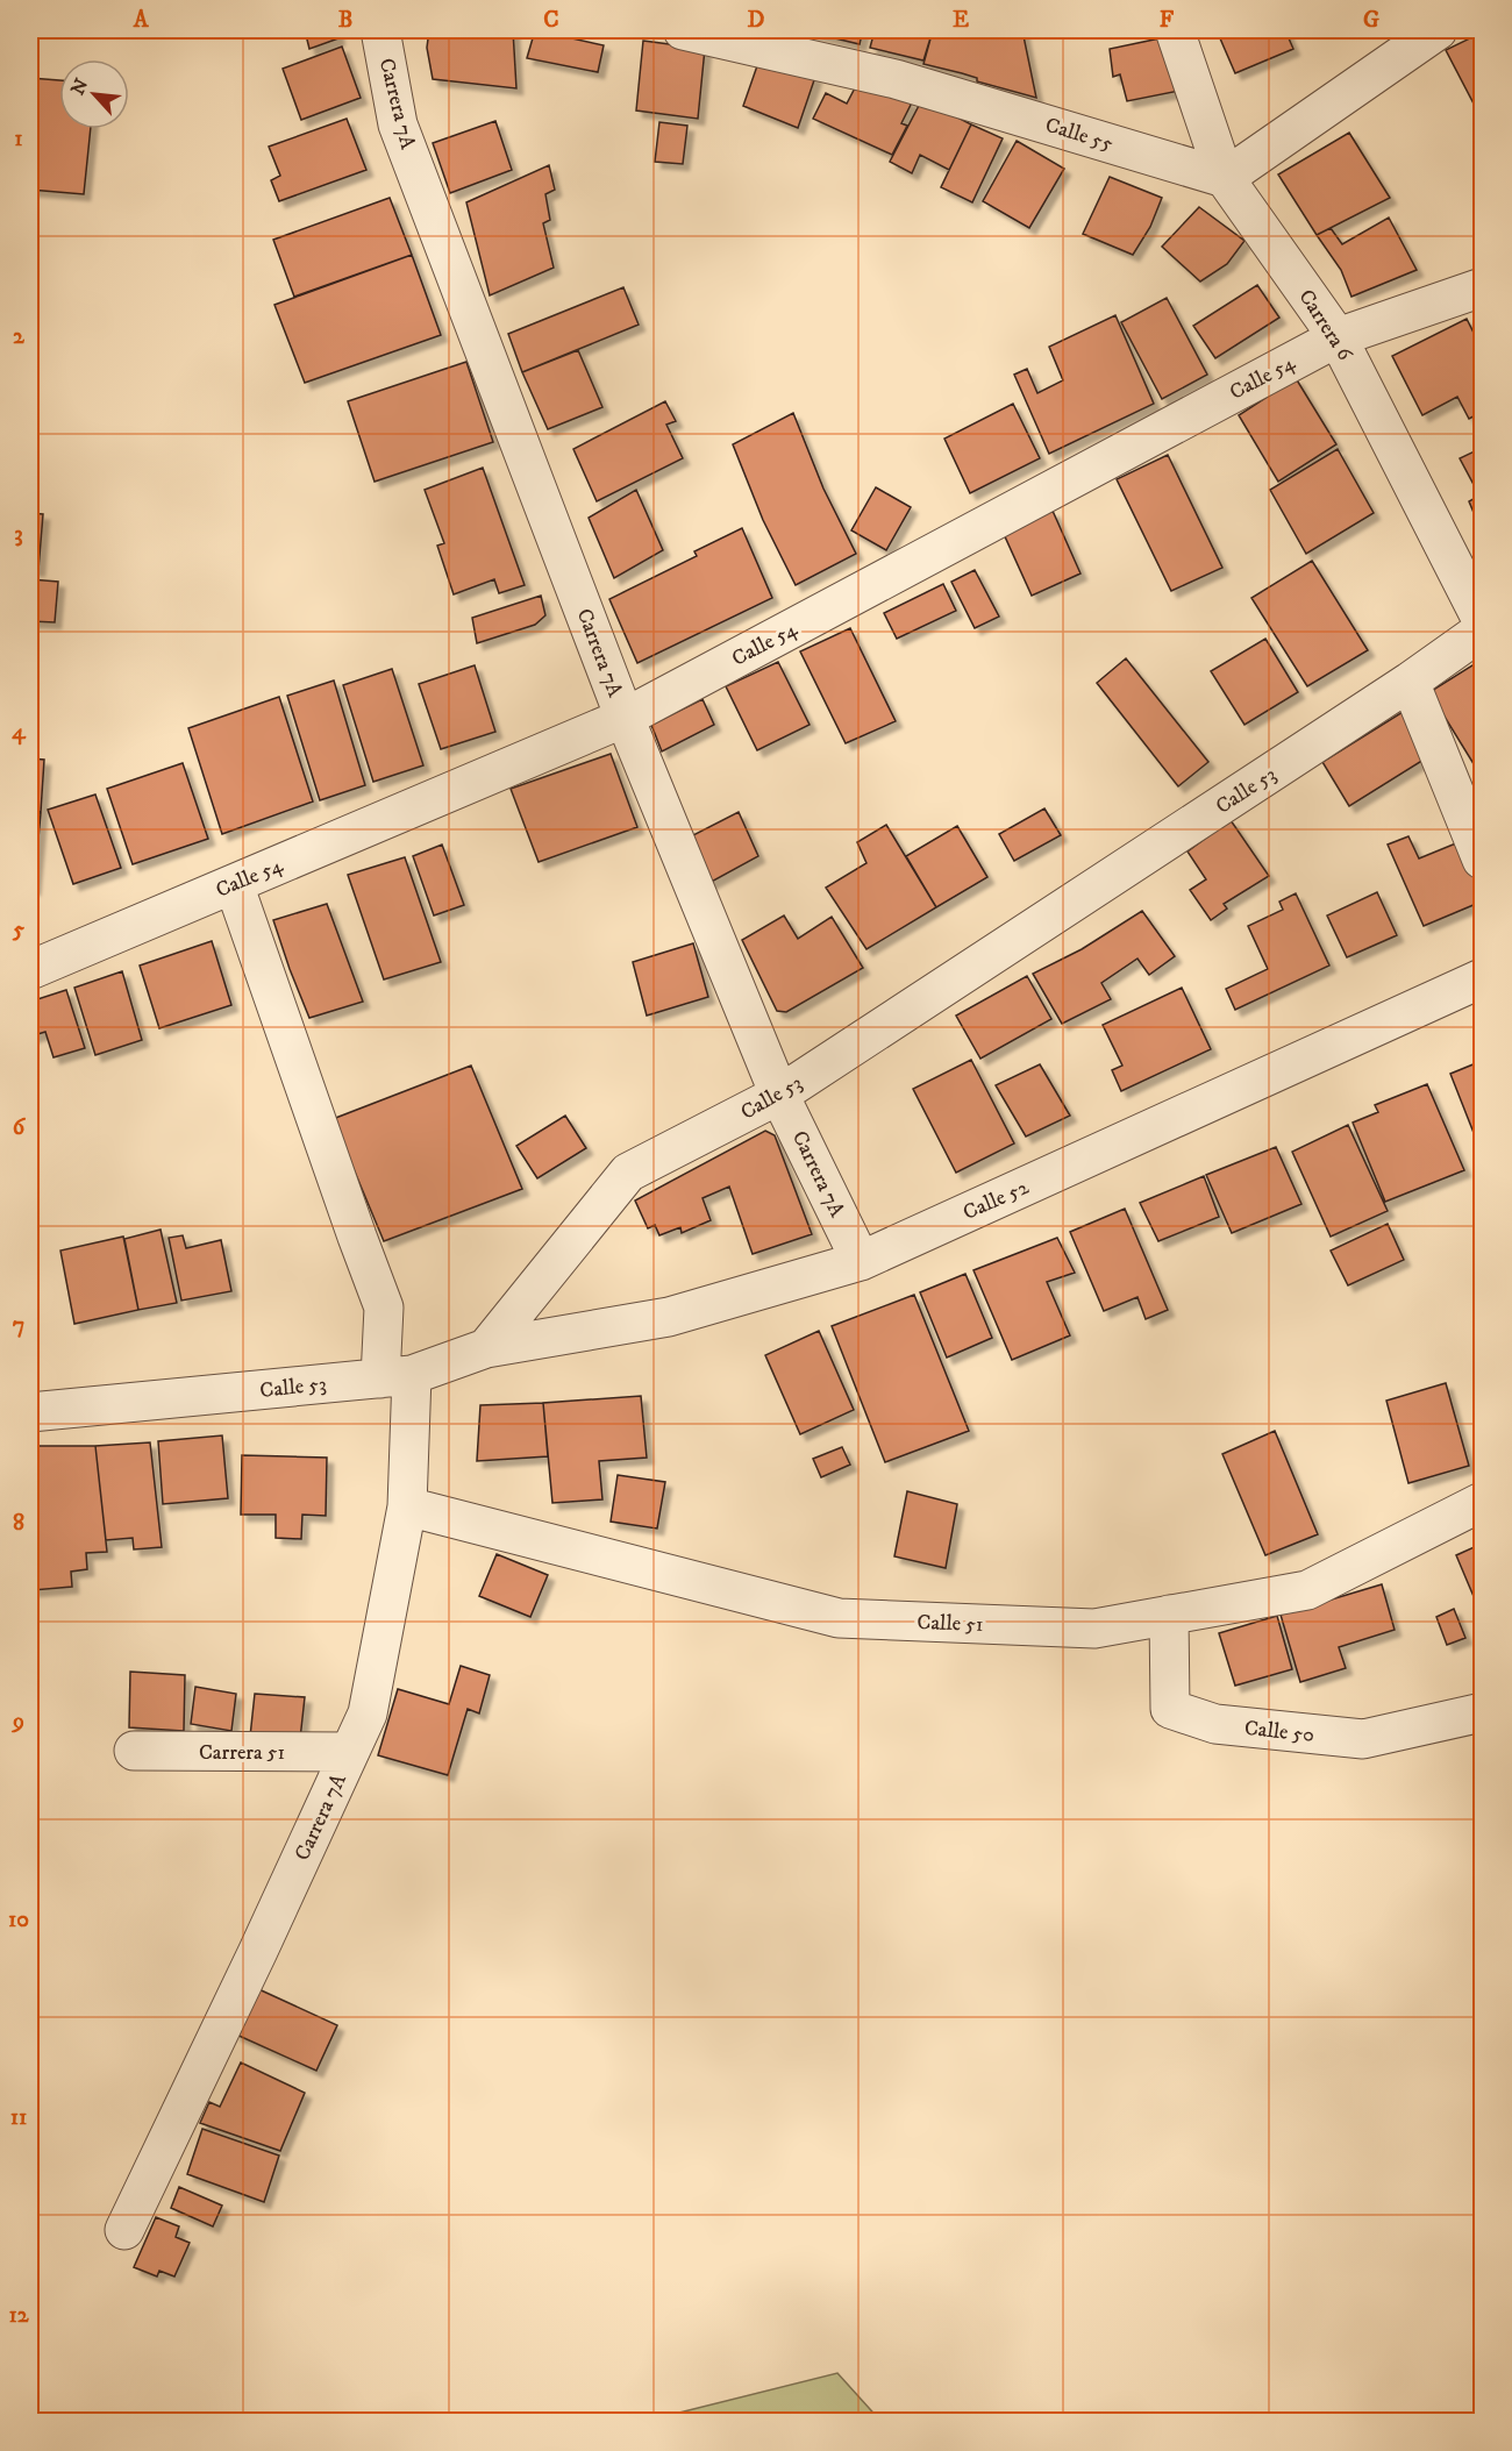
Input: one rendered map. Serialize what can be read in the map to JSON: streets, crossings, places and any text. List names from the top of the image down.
{
  "streets": {
    "street": [
      "Carrera 7A",
      "Calle 55",
      "Carrera 6",
      "Calle 54",
      "Calle 53",
      "Calle 52",
      "Calle 51",
      "Calle 50",
      "Carrera 51"
    ]
  },
  "crossings": [
    ["Carrera 7A", "Calle 54"],
    ["Carrera 7A", "Calle 53"],
    ["Carrera 7A", "Calle 52"],
    ["Carrera 7A", "Calle 51"],
    ["Carrera 7A", "Carrera 51"],
    ["Calle 55", "Carrera 6"],
    ["Carrera 6", "Calle 54"],
    ["Calle 53", "Calle 52"],
    ["Calle 51", "Calle 50"]
  ],
  "north": "top left",
  "grid": {
    "columns": [
      "A",
      "B",
      "C",
      "D",
      "E",
      "F",
      "G"
    ],
    "rows": [
      "1",
      "2",
      "3",
      "4",
      "5",
      "6",
      "7",
      "8",
      "9",
      "10",
      "11",
      "12"
    ]
  }
}
